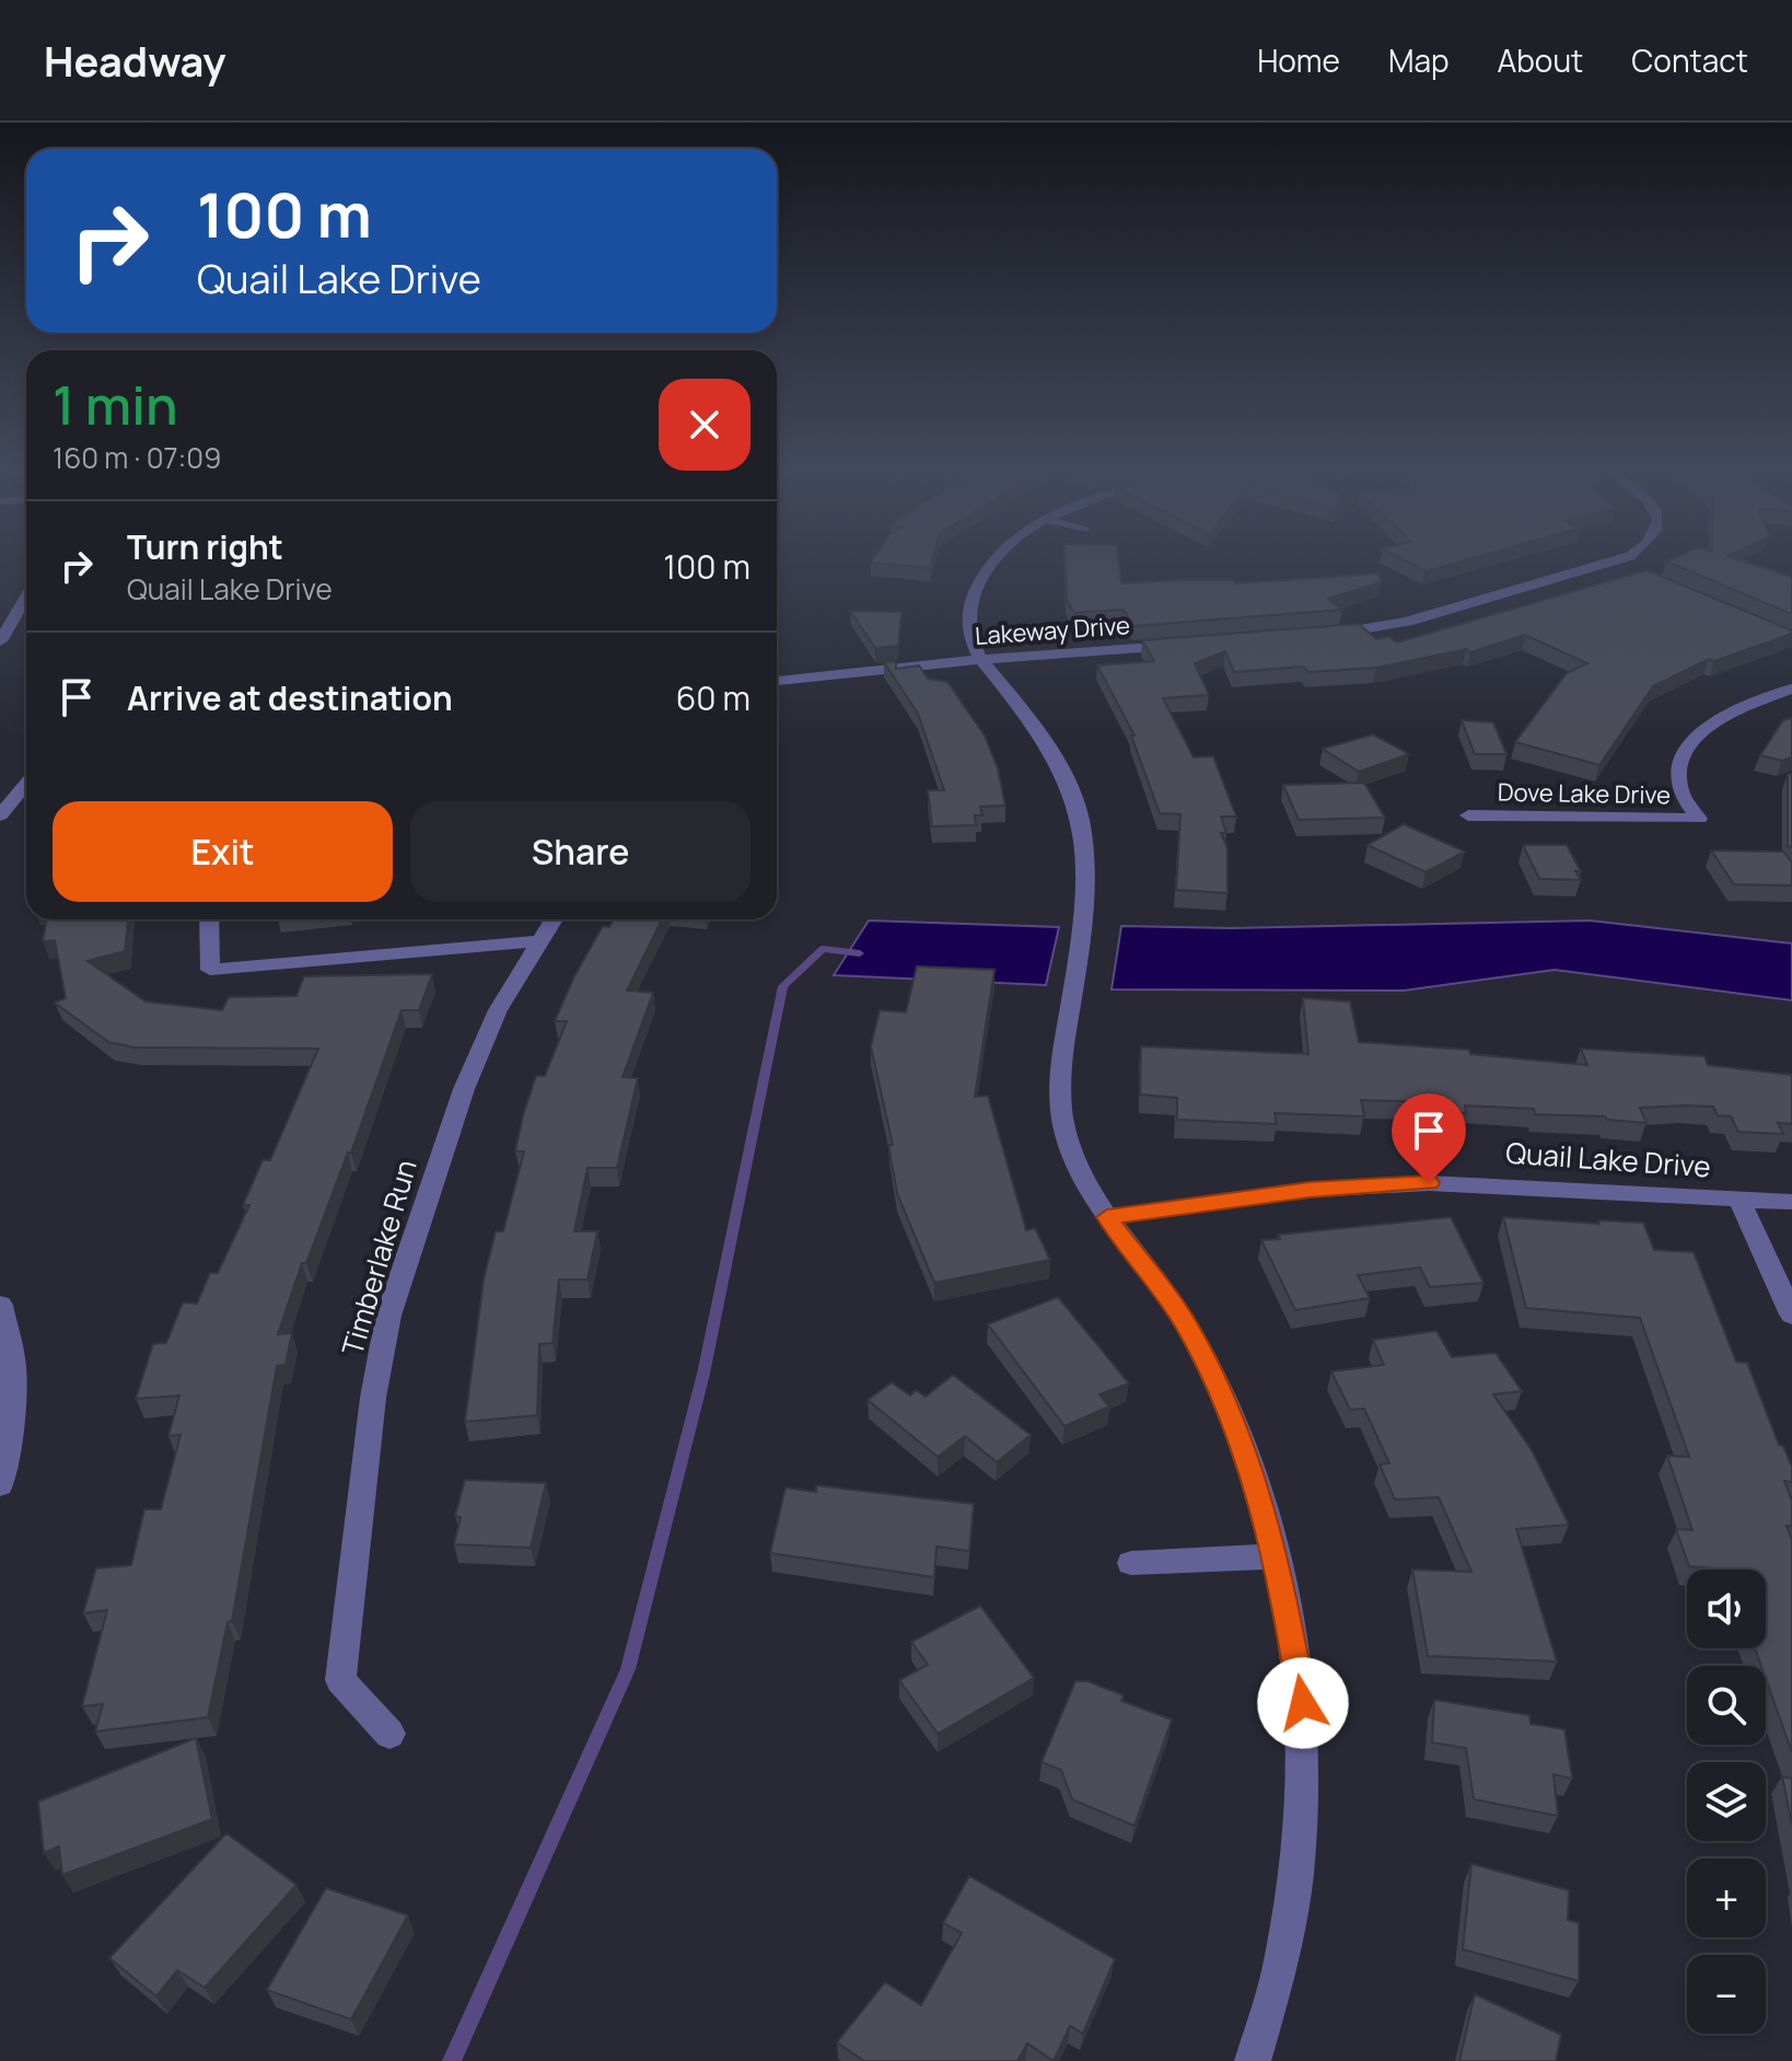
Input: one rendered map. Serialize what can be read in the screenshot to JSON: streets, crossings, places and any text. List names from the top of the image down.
{
  "streets": {
    "street": [
      "Lakeway Drive",
      "Dove Lake Drive",
      "Quail Lake Drive",
      "Timberlake Run"
    ]
  },
  "page": {
    "header": "Headway",
    "nav": [
      "Home",
      "Map",
      "About",
      "Contact"
    ],
    "turn": ["100 m", "Quail Lake Drive"],
    "heading": ["1 min", "160 m · 07:09"],
    "list": [
      {
        "name": "Turn right",
        "note": "Quail Lake Drive",
        "value": "100 m"
      },
      {
        "name": "Arrive at destination",
        "value": "60 m"
      }
    ],
    "buttons": ["Exit", "Share"],
    "map_buttons": ["+", "−"]
  }
}
